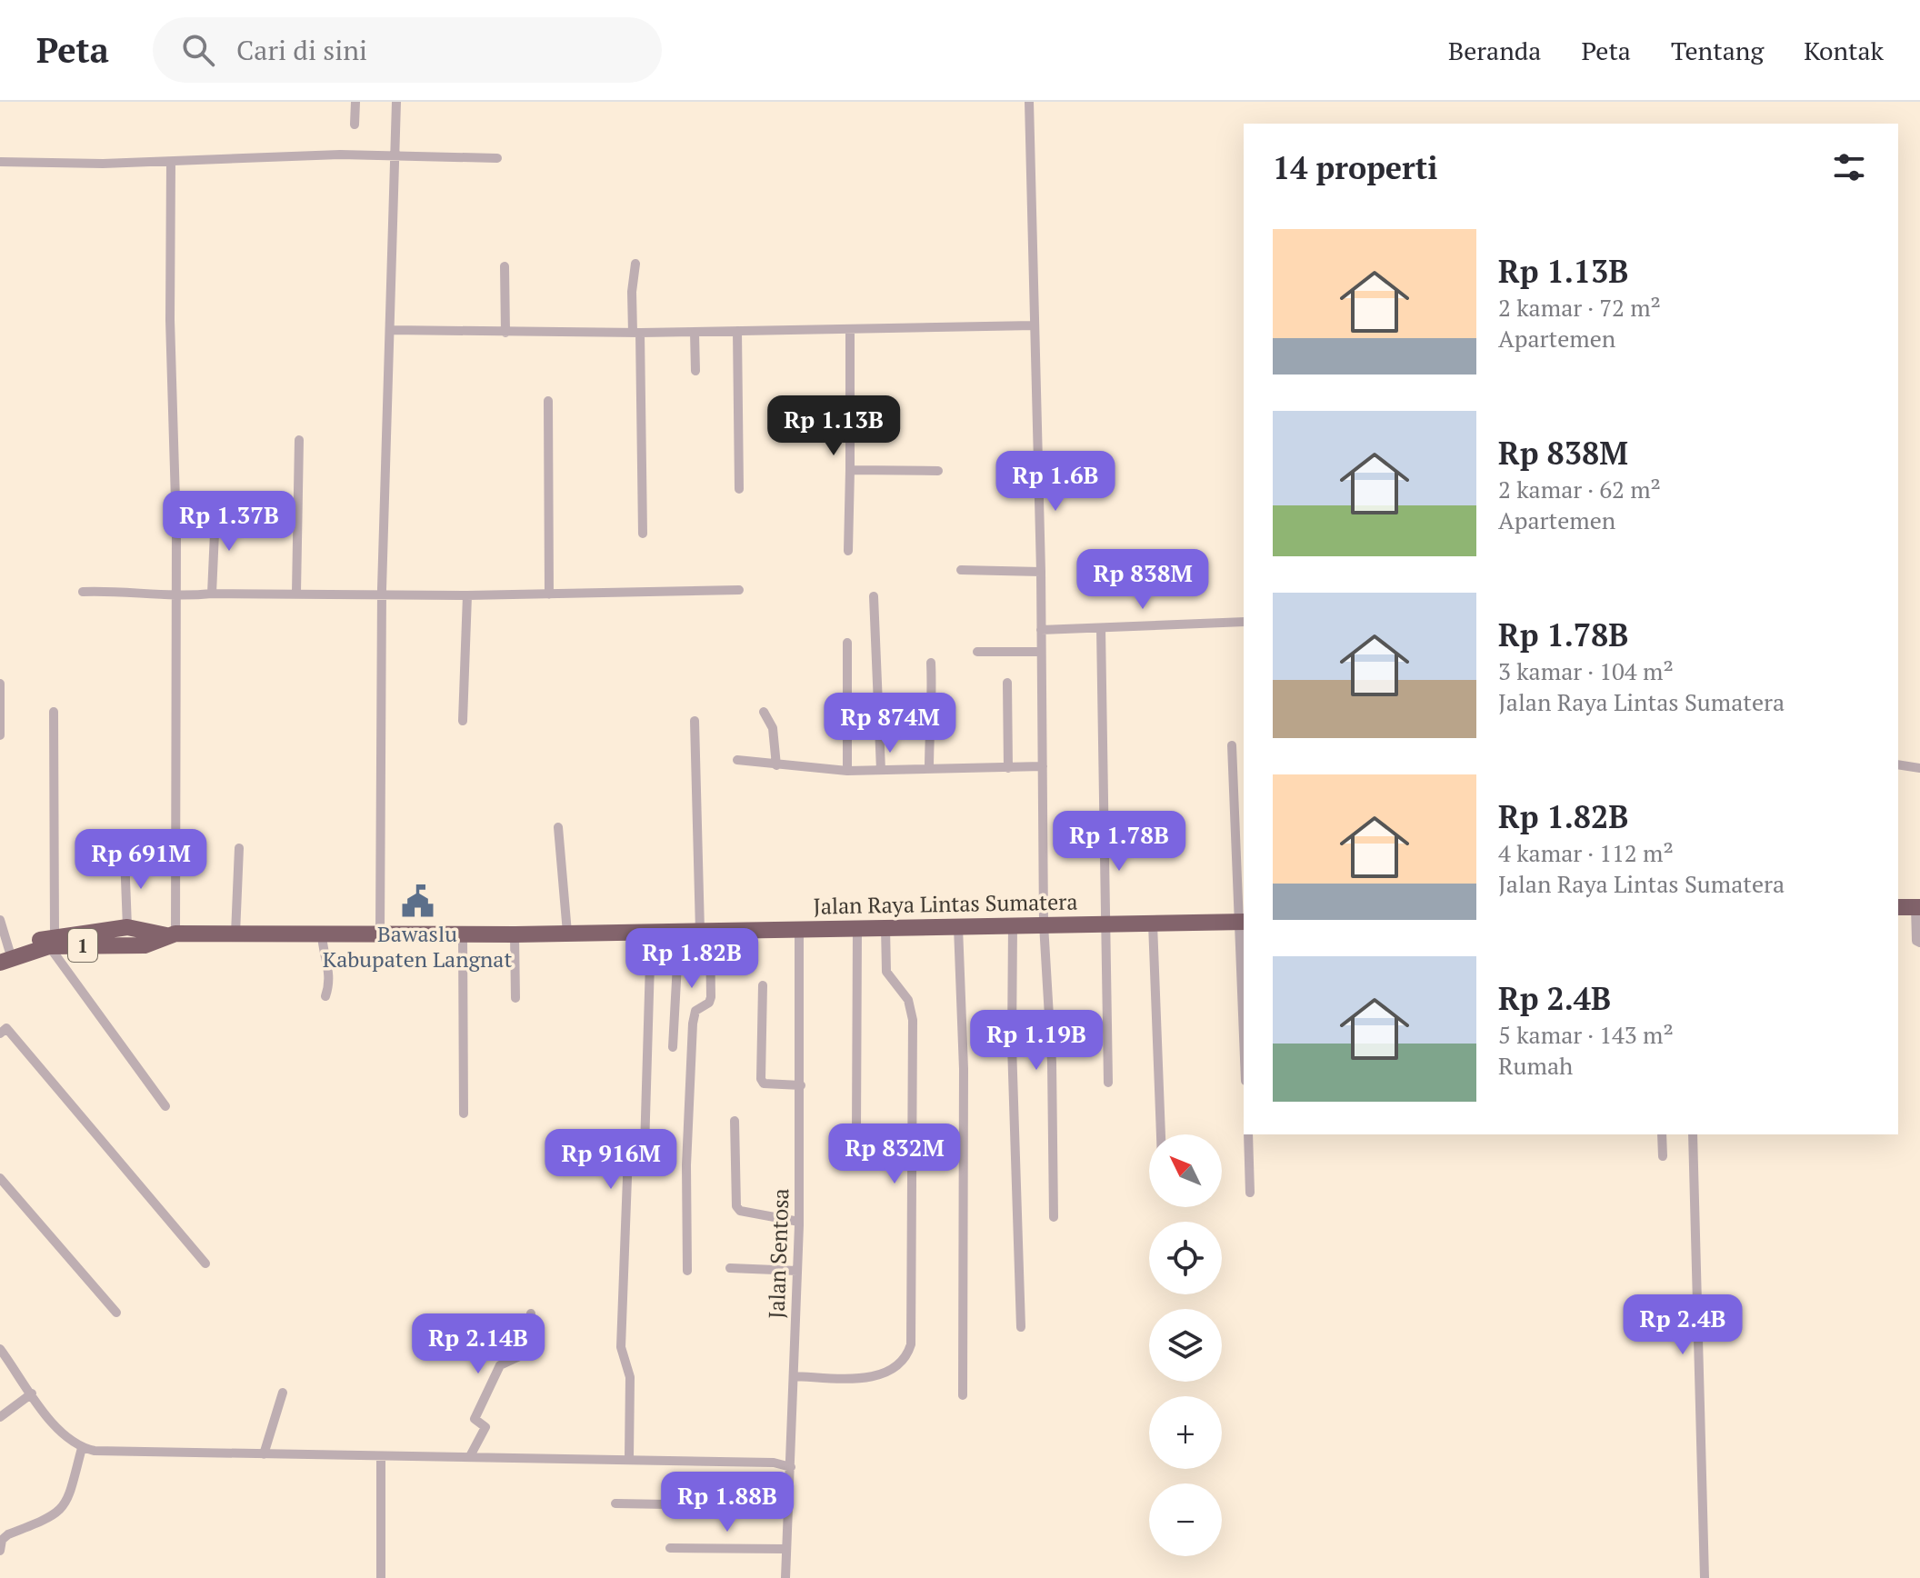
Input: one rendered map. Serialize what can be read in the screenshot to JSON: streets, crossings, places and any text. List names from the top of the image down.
{
  "streets": {
    "highway": ["Jalan Raya Lintas Sumatera", "1"],
    "street": ["Jalan Sentosa"]
  },
  "crossings": [
    ["Jalan Raya Lintas Sumatera", "Jalan Sentosa"]
  ],
  "places": {
    "public building": ["Bawaslu Kabupaten Langnat"]
  },
  "north": "top left",
  "page": {
    "header": "Peta",
    "search": "Cari di sini",
    "nav": [
      "Beranda",
      "Peta",
      "Tentang",
      "Kontak"
    ],
    "heading": "14 properti",
    "list": [
      {
        "name": "Rp 1.13B",
        "note": "2 kamar · 72 m² · Apartemen"
      },
      {
        "name": "Rp 838M",
        "note": "2 kamar · 62 m² · Apartemen"
      },
      {
        "name": "Rp 1.78B",
        "note": "3 kamar · 104 m² · Jalan Raya Lintas Sumatera"
      },
      {
        "name": "Rp 1.82B",
        "note": "4 kamar · 112 m² · Jalan Raya Lintas Sumatera"
      },
      {
        "name": "Rp 2.4B",
        "note": "5 kamar · 143 m² · Rumah"
      }
    ],
    "price": [
      "Rp 1.13B",
      "Rp 1.6B",
      "Rp 1.37B",
      "Rp 838M",
      "Rp 874M",
      "Rp 1.78B",
      "Rp 691M",
      "Rp 1.82B",
      "Rp 1.19B",
      "Rp 832M",
      "Rp 916M",
      "Rp 2.4B",
      "Rp 2.14B",
      "Rp 1.88B"
    ],
    "map_buttons": ["+", "−"]
  }
}
